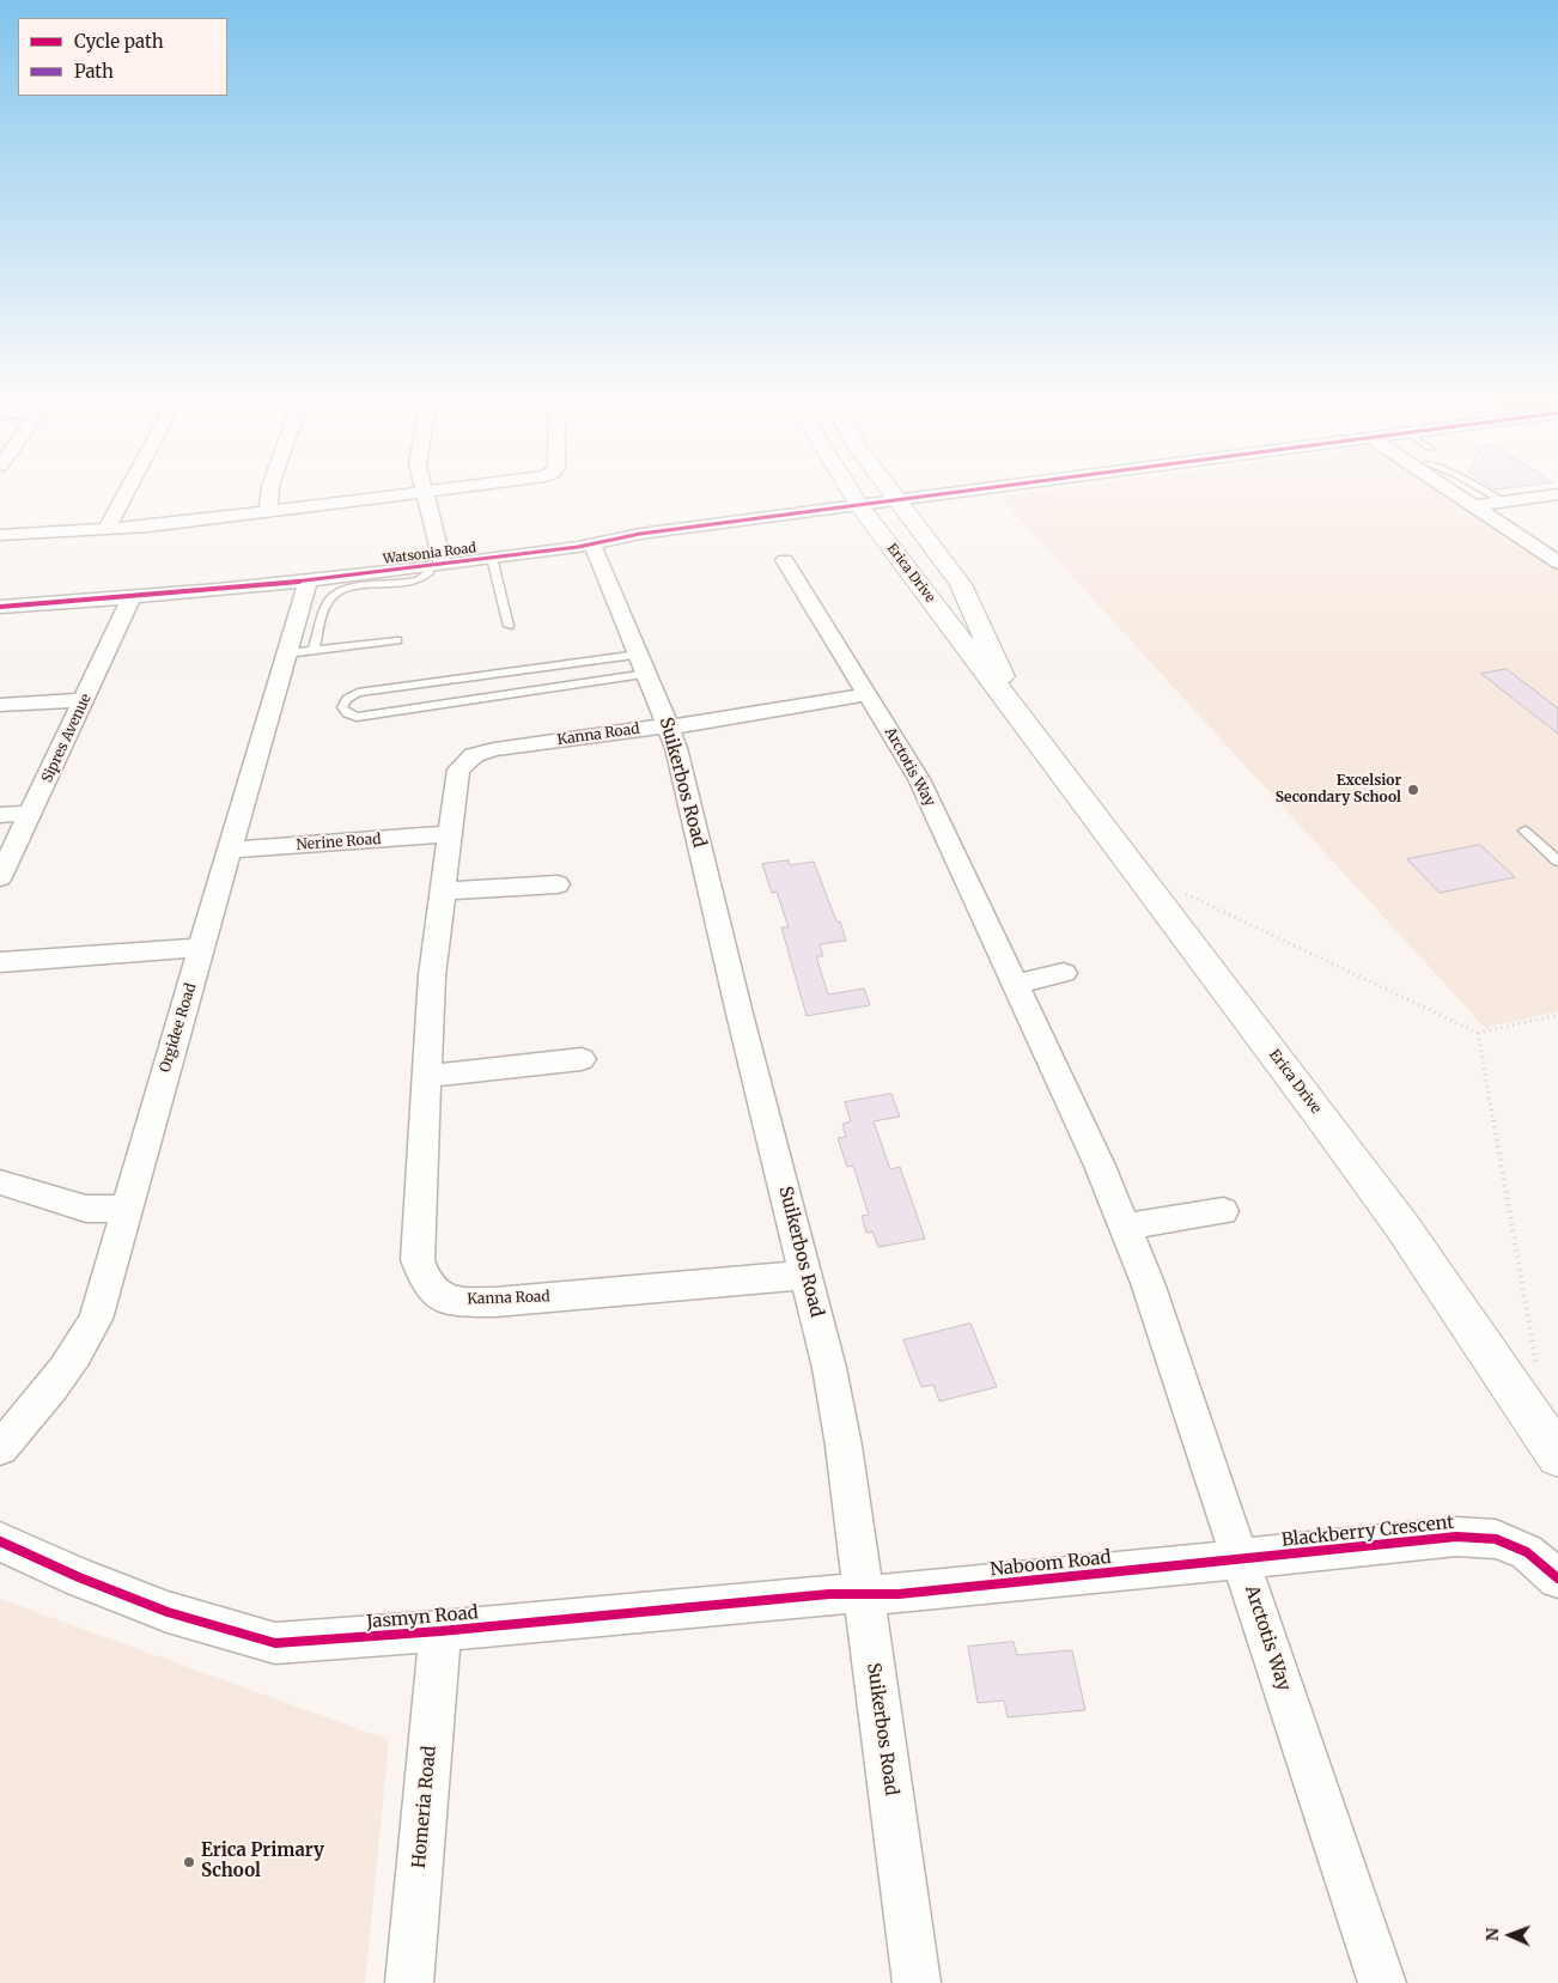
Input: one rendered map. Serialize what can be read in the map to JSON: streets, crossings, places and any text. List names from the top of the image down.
{
  "streets": {
    "main road": ["Erica Drive"],
    "street": [
      "Watsonia Road",
      "Kanna Road",
      "Sipres Avenue",
      "Arctotis Way",
      "Suikerbos Road",
      "Nerine Road",
      "Orgidee Road",
      "Blackberry Crescent",
      "Naboom Road",
      "Jasmyn Road",
      "Homeria Road"
    ]
  },
  "crossings": [
    ["Watsonia Road", "Erica Drive"],
    ["Watsonia Road", "Sipres Avenue"],
    ["Watsonia Road", "Suikerbos Road"],
    ["Watsonia Road", "Orgidee Road"],
    ["Kanna Road", "Arctotis Way"],
    ["Kanna Road", "Suikerbos Road"],
    ["Kanna Road", "Nerine Road"],
    ["Arctotis Way", "Blackberry Crescent"],
    ["Arctotis Way", "Naboom Road"],
    ["Suikerbos Road", "Naboom Road"],
    ["Suikerbos Road", "Jasmyn Road"],
    ["Nerine Road", "Orgidee Road"],
    ["Blackberry Crescent", "Naboom Road"],
    ["Naboom Road", "Jasmyn Road"],
    ["Jasmyn Road", "Homeria Road"]
  ],
  "places": ["Excelsior Secondary School", "Erica Primary School"],
  "legend": ["Cycle path", "Path"],
  "north": "left"
}
